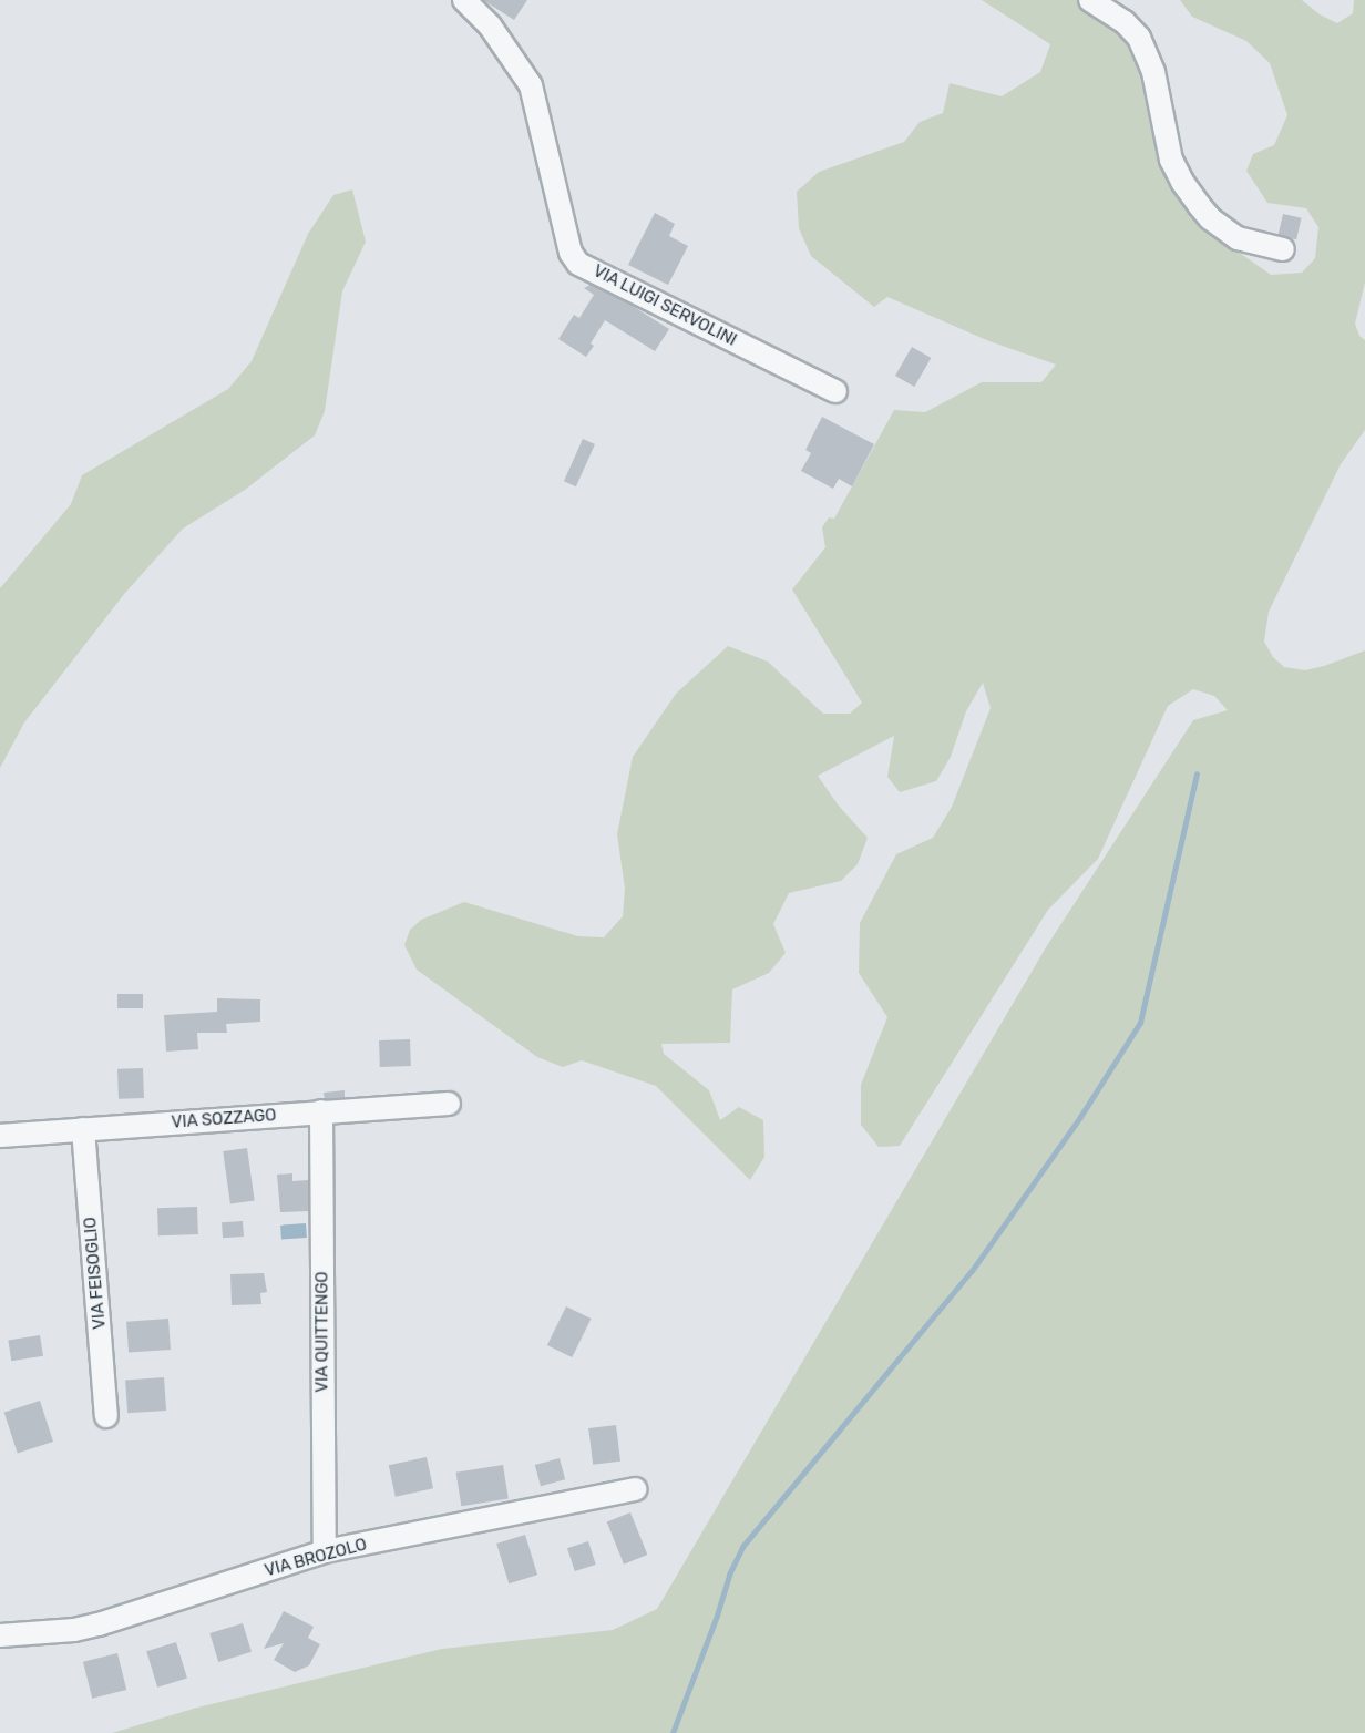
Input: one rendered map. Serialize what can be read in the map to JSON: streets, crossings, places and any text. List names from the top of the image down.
{
  "streets": {
    "street": [
      "VIA LUIGI SERVOLINI",
      "VIA SOZZAGO",
      "VIA FEISOGLIO",
      "VIA QUITTENGO",
      "VIA BROZOLO"
    ]
  },
  "crossings": [
    ["VIA SOZZAGO", "VIA FEISOGLIO"],
    ["VIA SOZZAGO", "VIA QUITTENGO"],
    ["VIA QUITTENGO", "VIA BROZOLO"]
  ]
}
